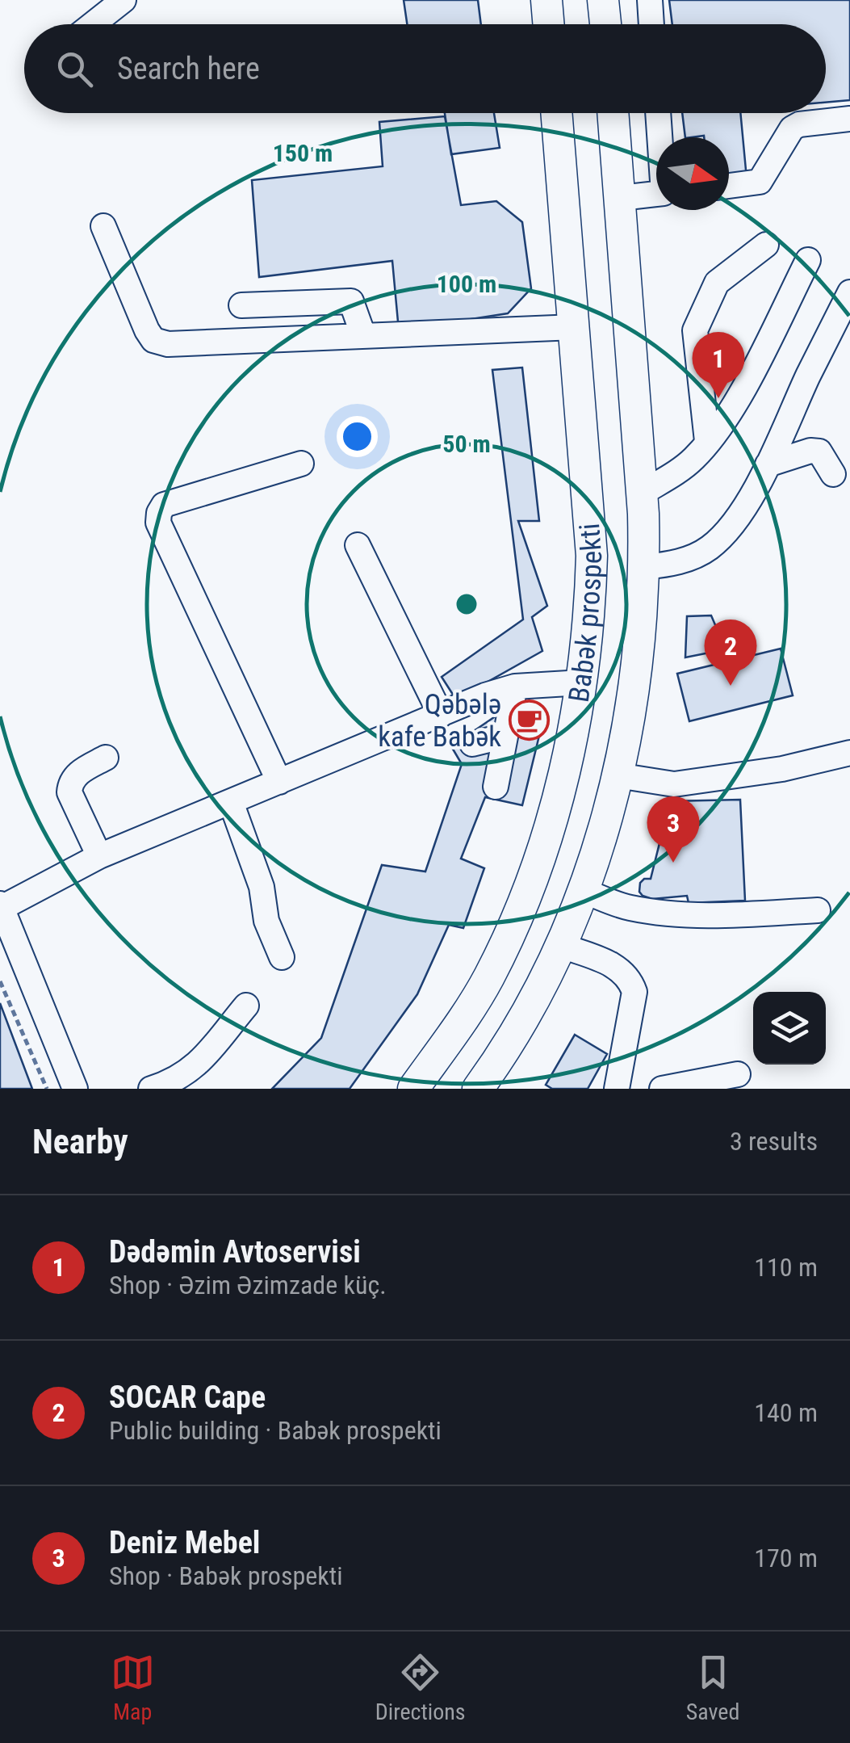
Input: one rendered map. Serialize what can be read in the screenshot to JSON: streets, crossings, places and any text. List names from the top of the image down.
{
  "streets": {
    "main road": ["Babək prospekti"]
  },
  "places": {
    "cafe": ["Qəbələ kafe Babək"]
  },
  "north": "right",
  "page": {
    "search": "Search here",
    "pins": ["1", "2", "3"],
    "heading": ["Nearby", "3 results"],
    "list": [
      {
        "mark": "1",
        "name": "Dədəmin Avtoservisi",
        "note": "Shop · Əzim Əzimzade küç.",
        "value": "110 m"
      },
      {
        "mark": "2",
        "name": "SOCAR Cape",
        "note": "Public building · Babək prospekti",
        "value": "140 m"
      },
      {
        "mark": "3",
        "name": "Deniz Mebel",
        "note": "Shop · Babək prospekti",
        "value": "170 m"
      }
    ],
    "nav": ["Map", "Directions", "Saved"]
  },
  "rings": ["150 m", "100 m", "50 m"]
}
